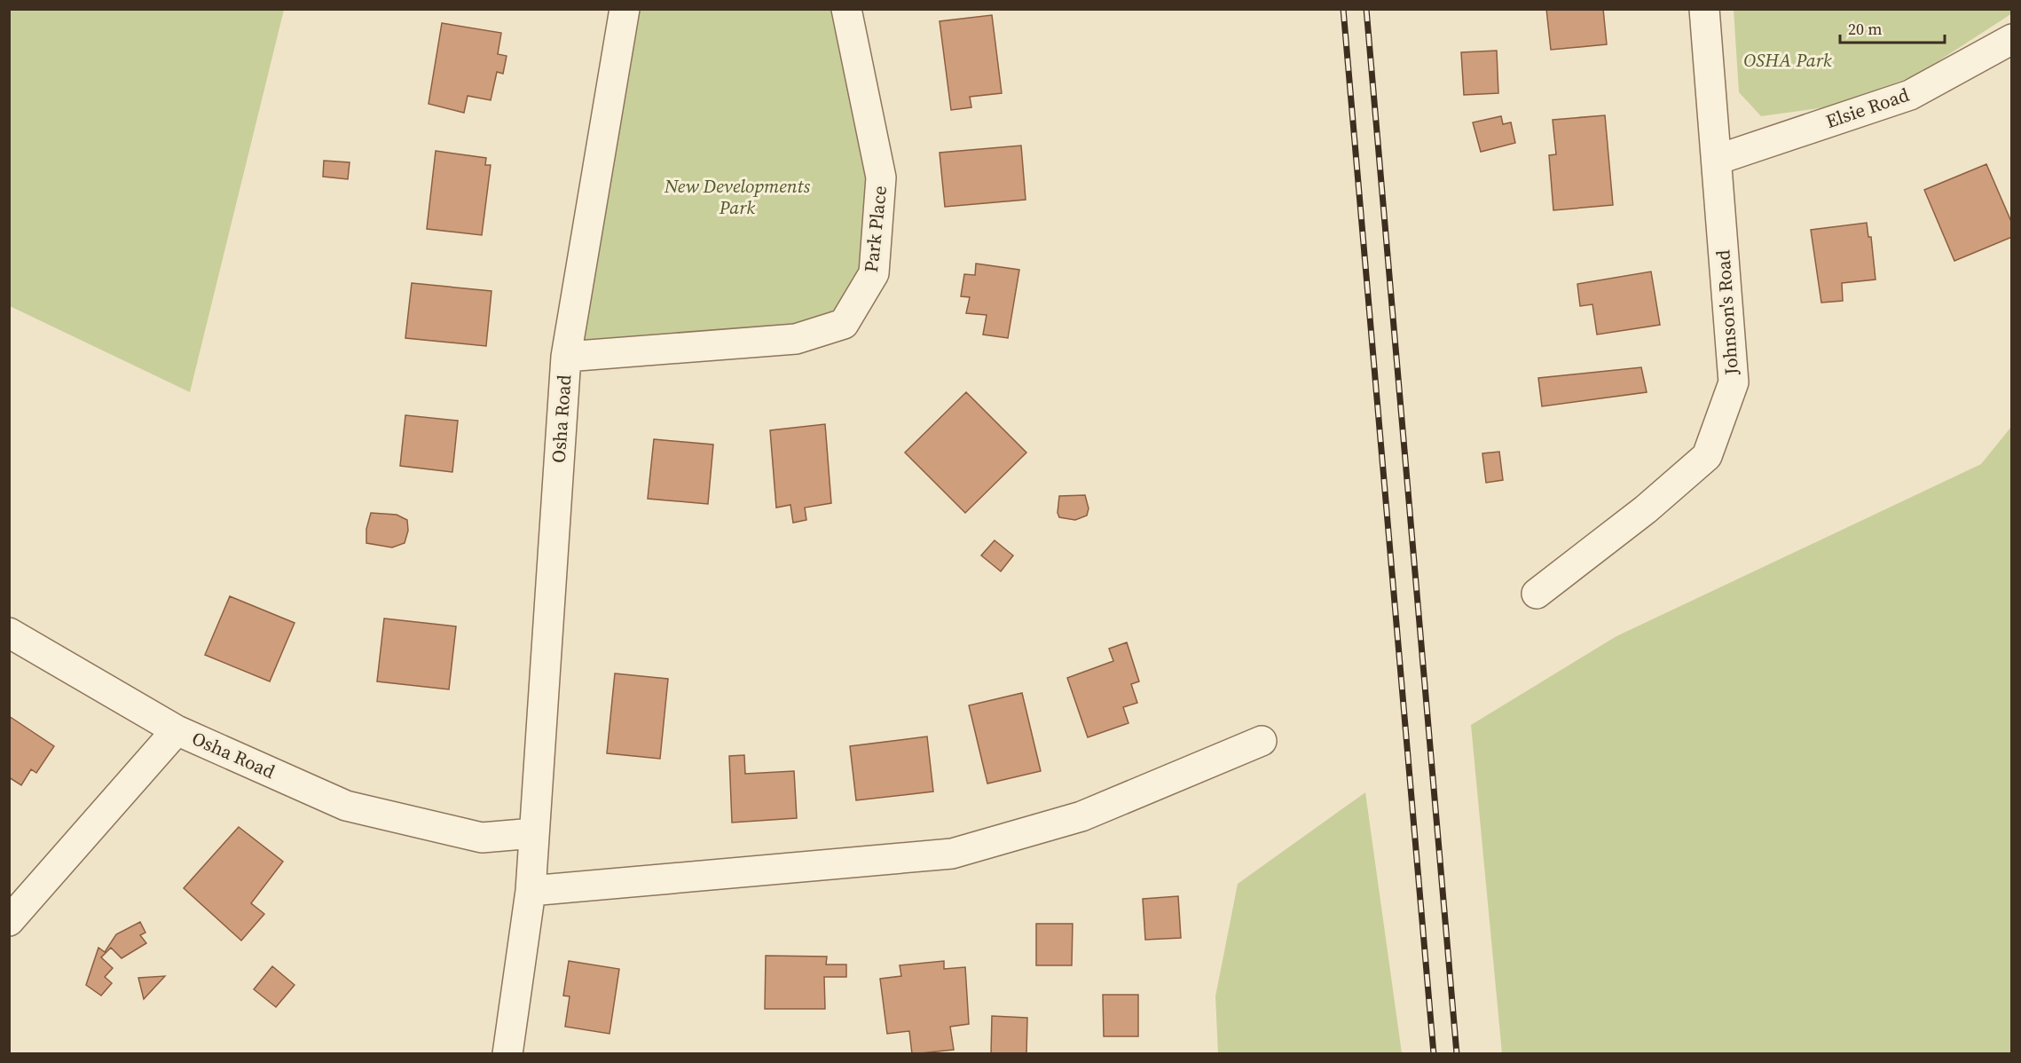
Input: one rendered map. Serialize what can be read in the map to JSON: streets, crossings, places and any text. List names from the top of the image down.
{
  "streets": {
    "street": [
      "Elsie Road",
      "Park Place",
      "Johnson's Road",
      "Osha Road"
    ]
  },
  "crossings": [
    ["Elsie Road", "Johnson's Road"],
    ["Park Place", "Osha Road"]
  ],
  "parks": ["OSHA Park", "New Developments Park"],
  "scale_bar": "20 m"
}
